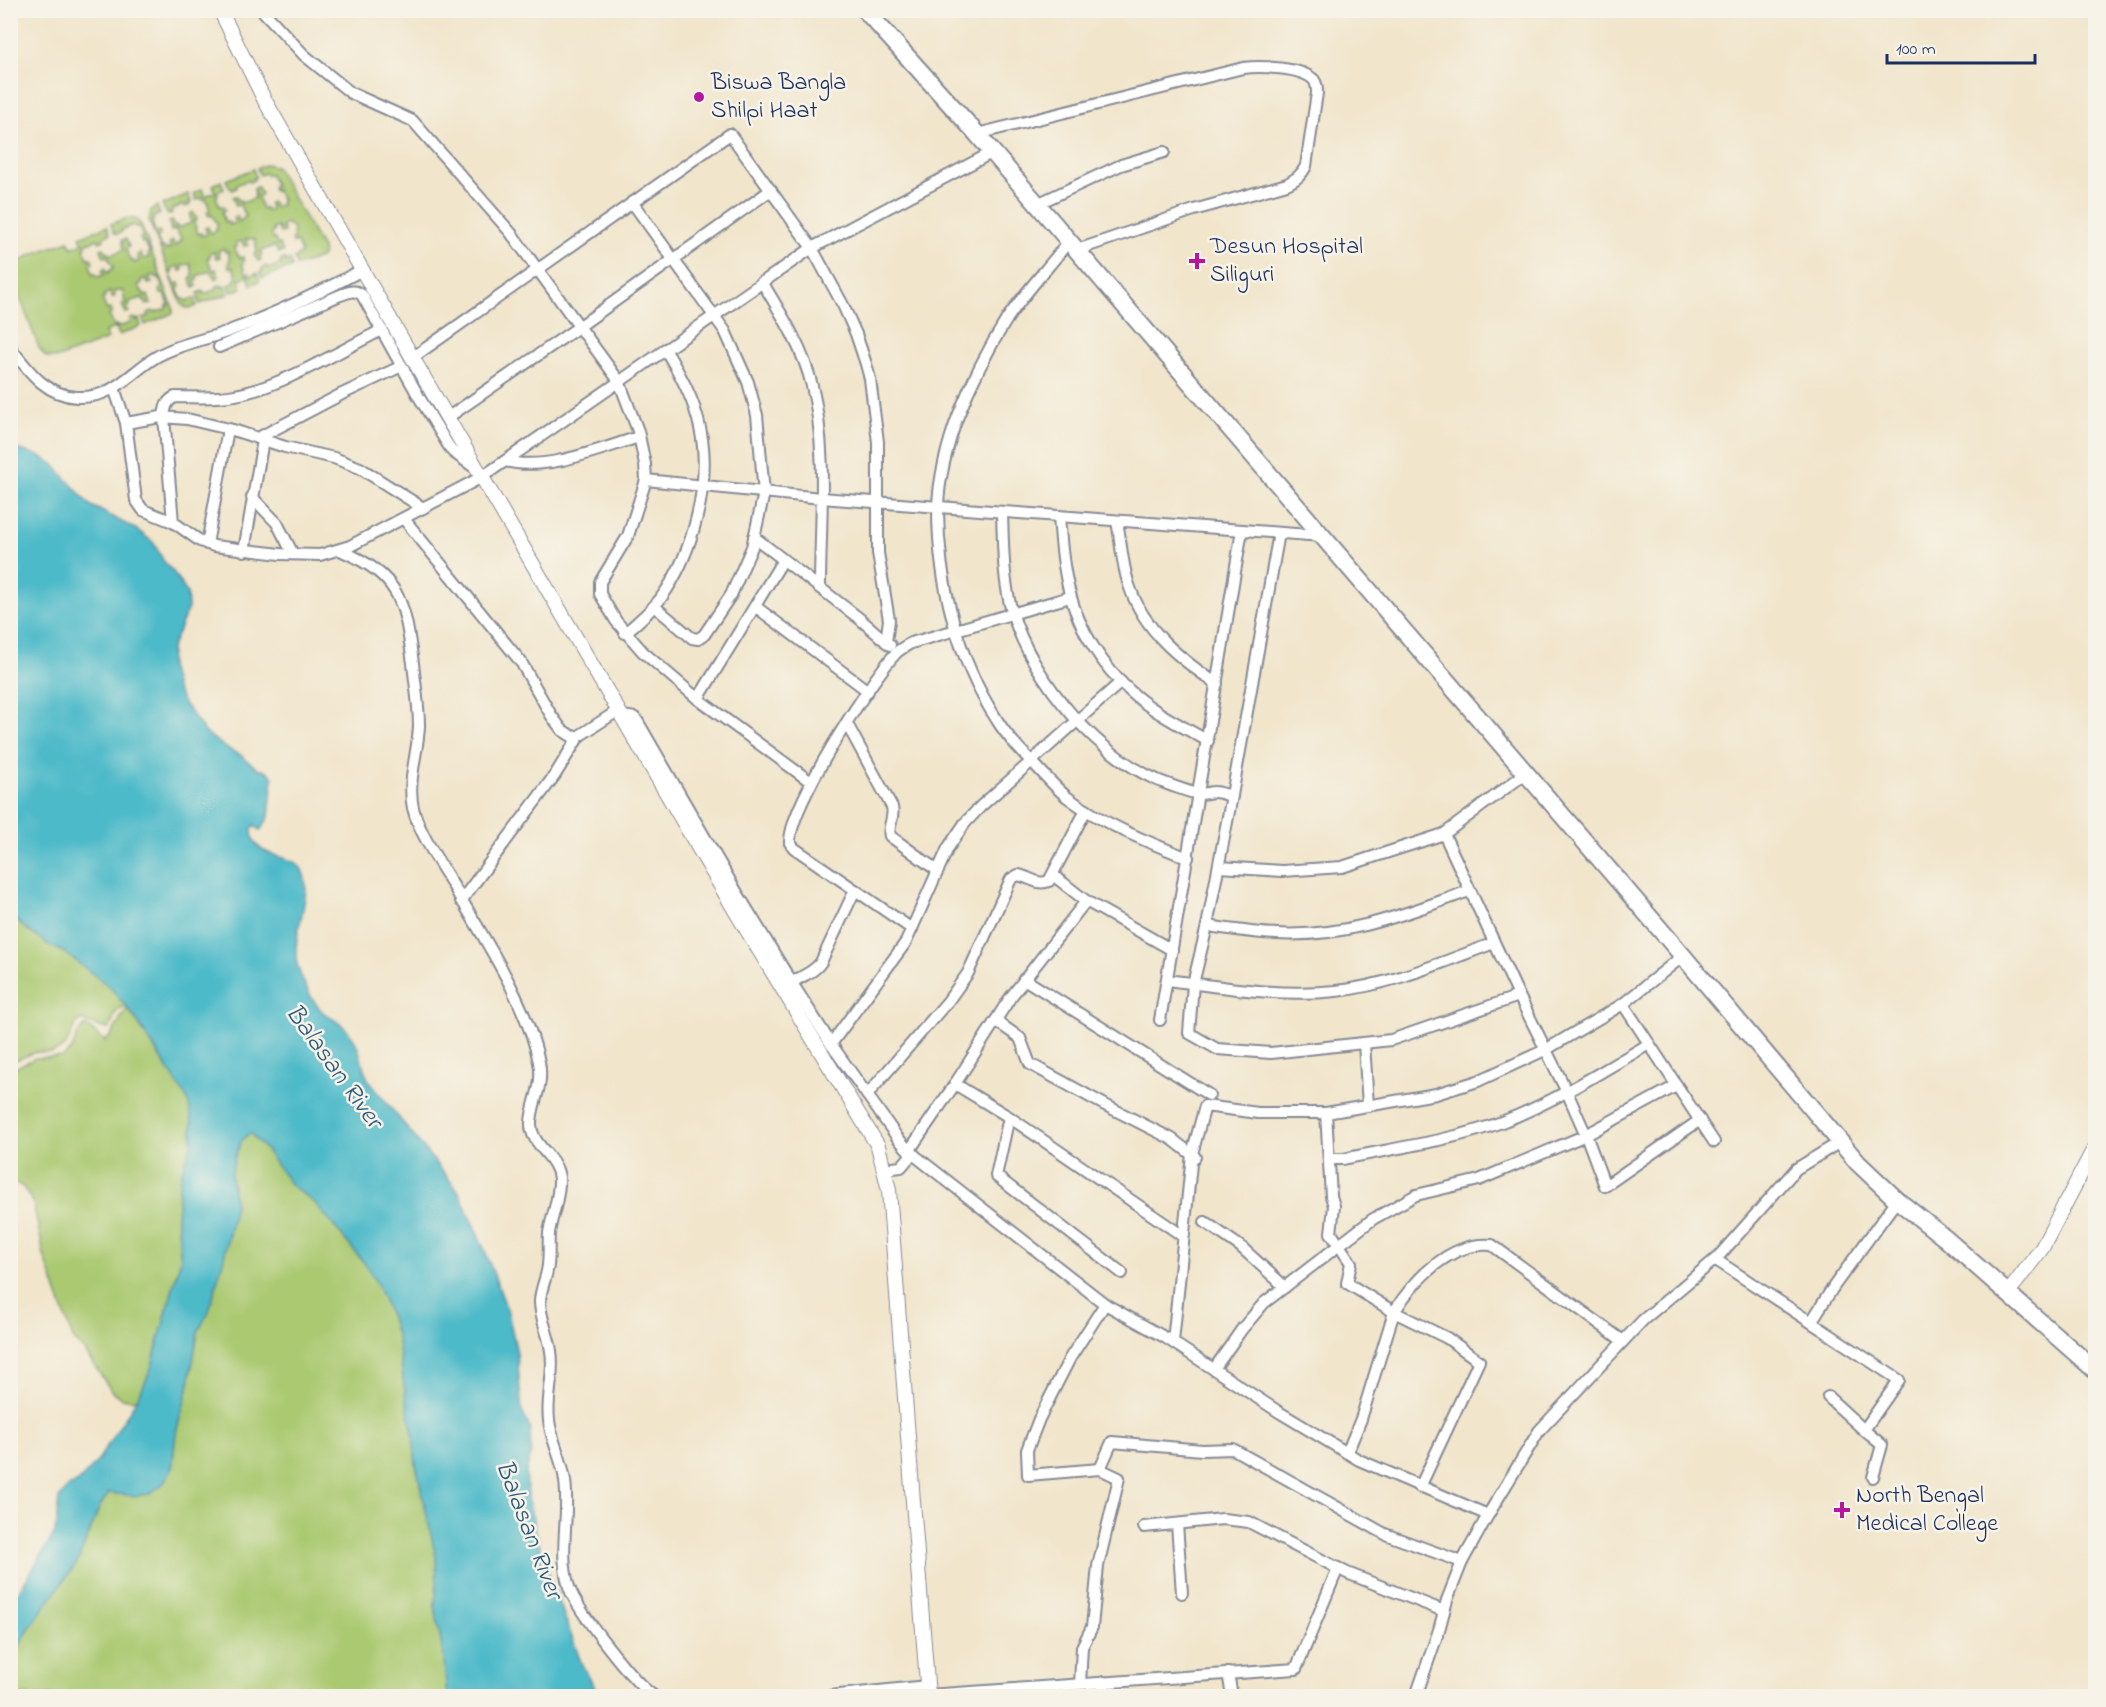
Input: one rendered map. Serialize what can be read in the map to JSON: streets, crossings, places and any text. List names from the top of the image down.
{
  "water": ["Balasan River"],
  "places": {
    "other": ["Biswa Bangla Shilpi Haat"],
    "health": ["Desun Hospital Siliguri", "North Bengal Medical College"]
  },
  "scale_bar": "100 m"
}
